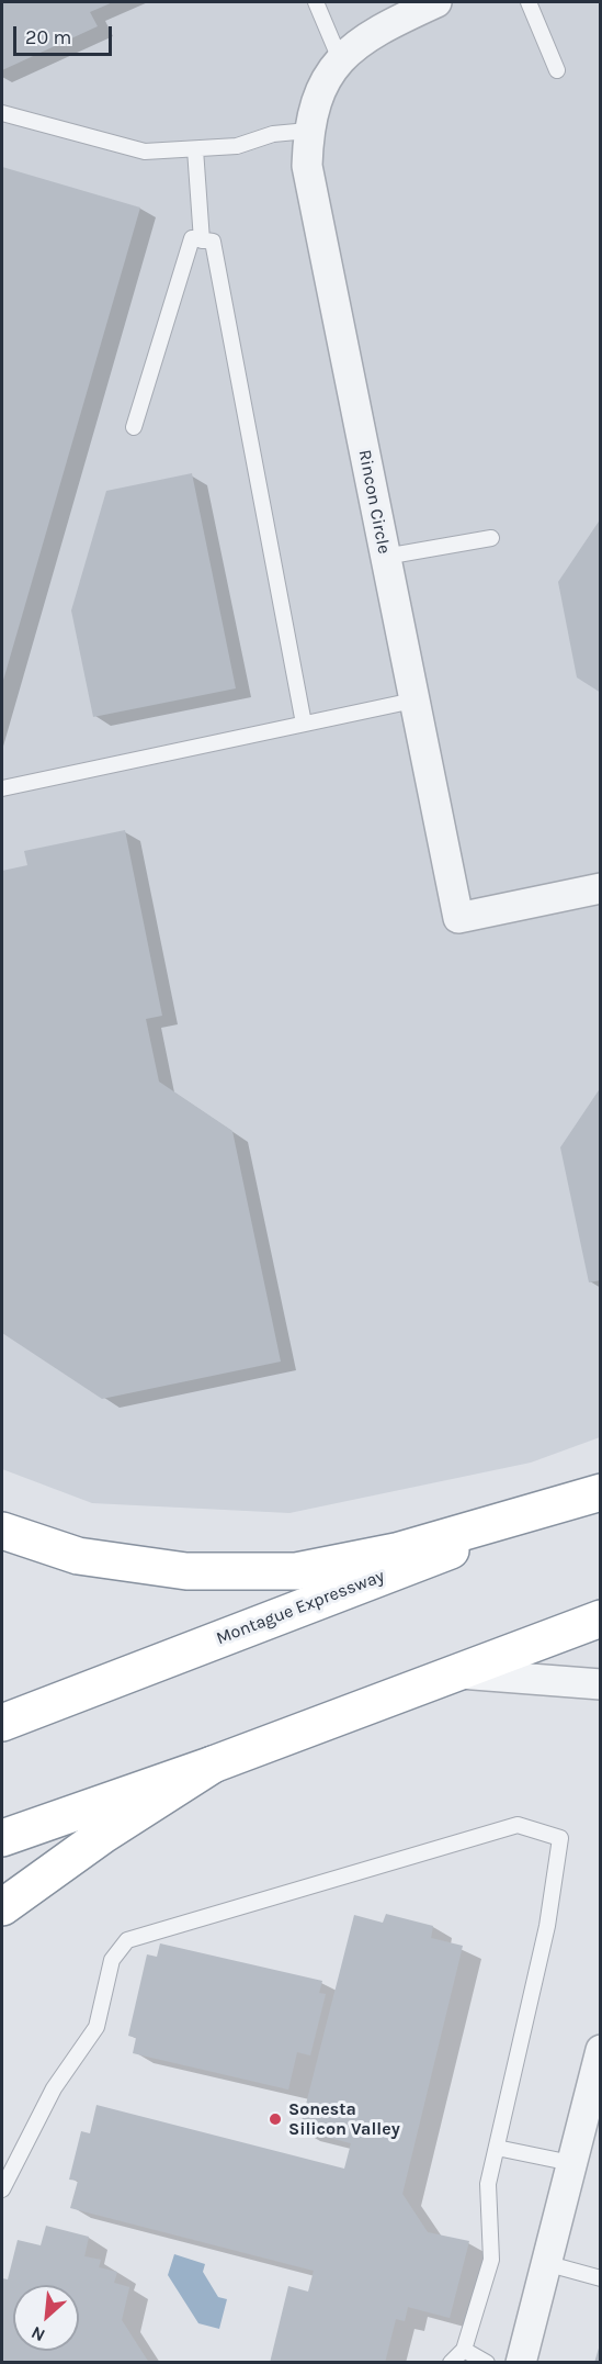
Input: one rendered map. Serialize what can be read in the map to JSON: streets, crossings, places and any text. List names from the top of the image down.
{
  "streets": {
    "highway": ["Montague Expressway"],
    "street": ["Rincon Circle"]
  },
  "places": ["Sonesta Silicon Valley"],
  "scale_bar": "20 m",
  "north": "bottom left"
}
